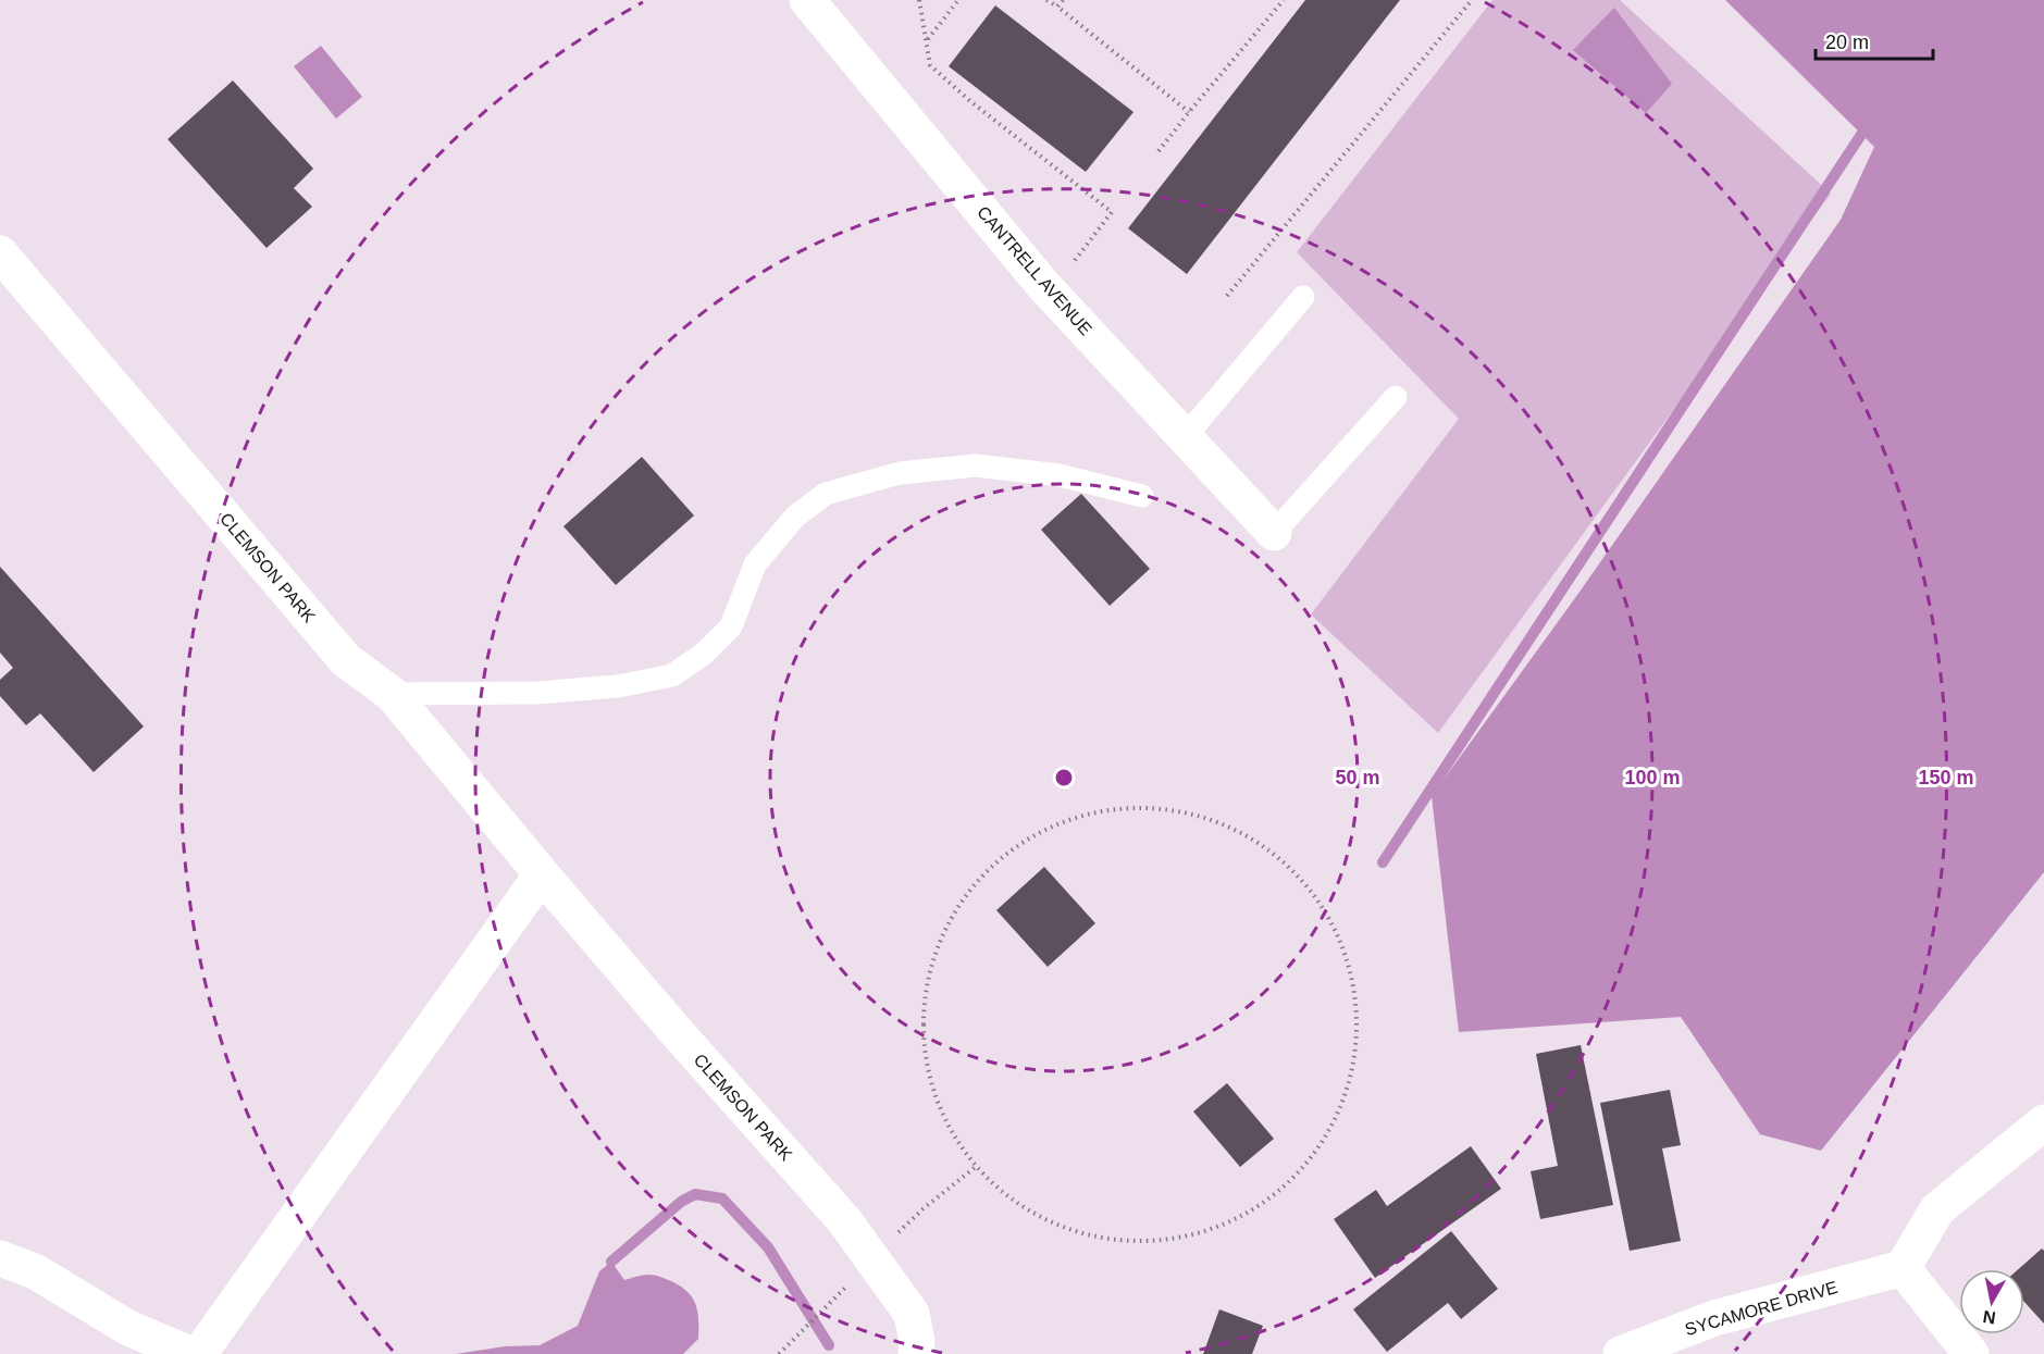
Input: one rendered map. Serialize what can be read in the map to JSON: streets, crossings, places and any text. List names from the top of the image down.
{
  "streets": {
    "street": ["CANTRELL AVENUE", "CLEMSON PARK", "SYCAMORE DRIVE"]
  },
  "scale_bar": "20 m",
  "north": "bottom",
  "rings": ["50 m", "100 m", "150 m"]
}
